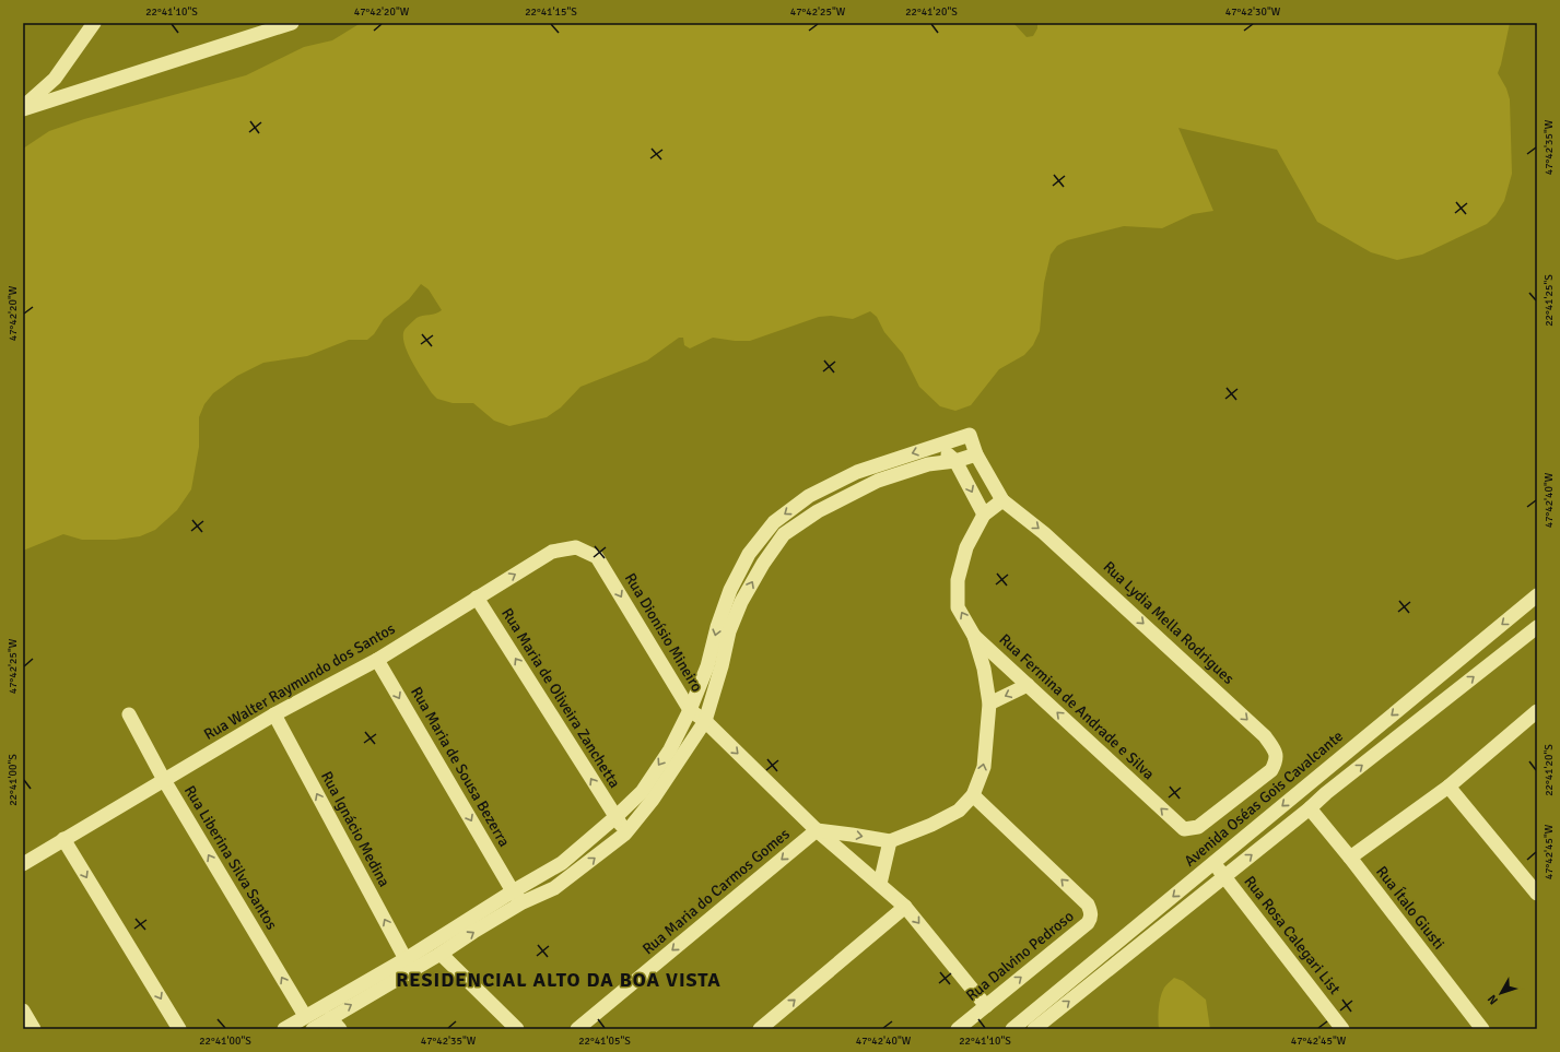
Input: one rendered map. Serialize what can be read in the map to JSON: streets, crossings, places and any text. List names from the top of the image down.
{
  "streets": {
    "street": [
      "Rua Lydia Mella Rodrigues",
      "Rua Dionísio Mineiro",
      "Rua Walter Raymundo dos Santos",
      "Rua Maria de Oliveira Zanchetta",
      "Rua Fermina de Andrade e Silva",
      "Rua Maria de Sousa Bezerra",
      "Avenida Oséas Gois Cavalcante",
      "Rua Ignácio Medina",
      "Rua Liberina Silva Santos",
      "Rua Maria do Carmos Gomes",
      "Rua Ítalo Giusti",
      "Rua Rosa Calegari List",
      "Rua Dalvino Pedroso"
    ]
  },
  "crossings": [
    ["Rua Lydia Mella Rodrigues", "Rua Fermina de Andrade e Silva"],
    ["Rua Dionísio Mineiro", "Rua Walter Raymundo dos Santos"],
    ["Rua Dionísio Mineiro", "Rua Maria do Carmos Gomes"],
    ["Rua Dionísio Mineiro", "Rua Dalvino Pedroso"],
    ["Rua Walter Raymundo dos Santos", "Rua Maria de Oliveira Zanchetta"],
    ["Rua Walter Raymundo dos Santos", "Rua Maria de Sousa Bezerra"],
    ["Rua Walter Raymundo dos Santos", "Rua Ignácio Medina"],
    ["Rua Walter Raymundo dos Santos", "Rua Liberina Silva Santos"],
    ["Avenida Oséas Gois Cavalcante", "Rua Rosa Calegari List"]
  ],
  "one_way": [
    "Rua Dionísio Mineiro",
    "Rua Maria de Oliveira Zanchetta",
    "Rua Fermina de Andrade e Silva",
    "Rua Maria de Sousa Bezerra",
    "Rua Ignácio Medina"
  ],
  "districts": ["RESIDENCIAL ALTO DA BOA VISTA"],
  "north": "bottom left",
  "coordinates": [
    "22°41'10\"S",
    "47°42'20\"W",
    "22°41'15\"S",
    "47°42'25\"W",
    "22°41'20\"S",
    "47°42'30\"W",
    "47°42'35\"W",
    "22°41'25\"S",
    "47°42'40\"W",
    "22°41'00\"S",
    "47°42'45\"W",
    "22°41'05\"S"
  ]
}
